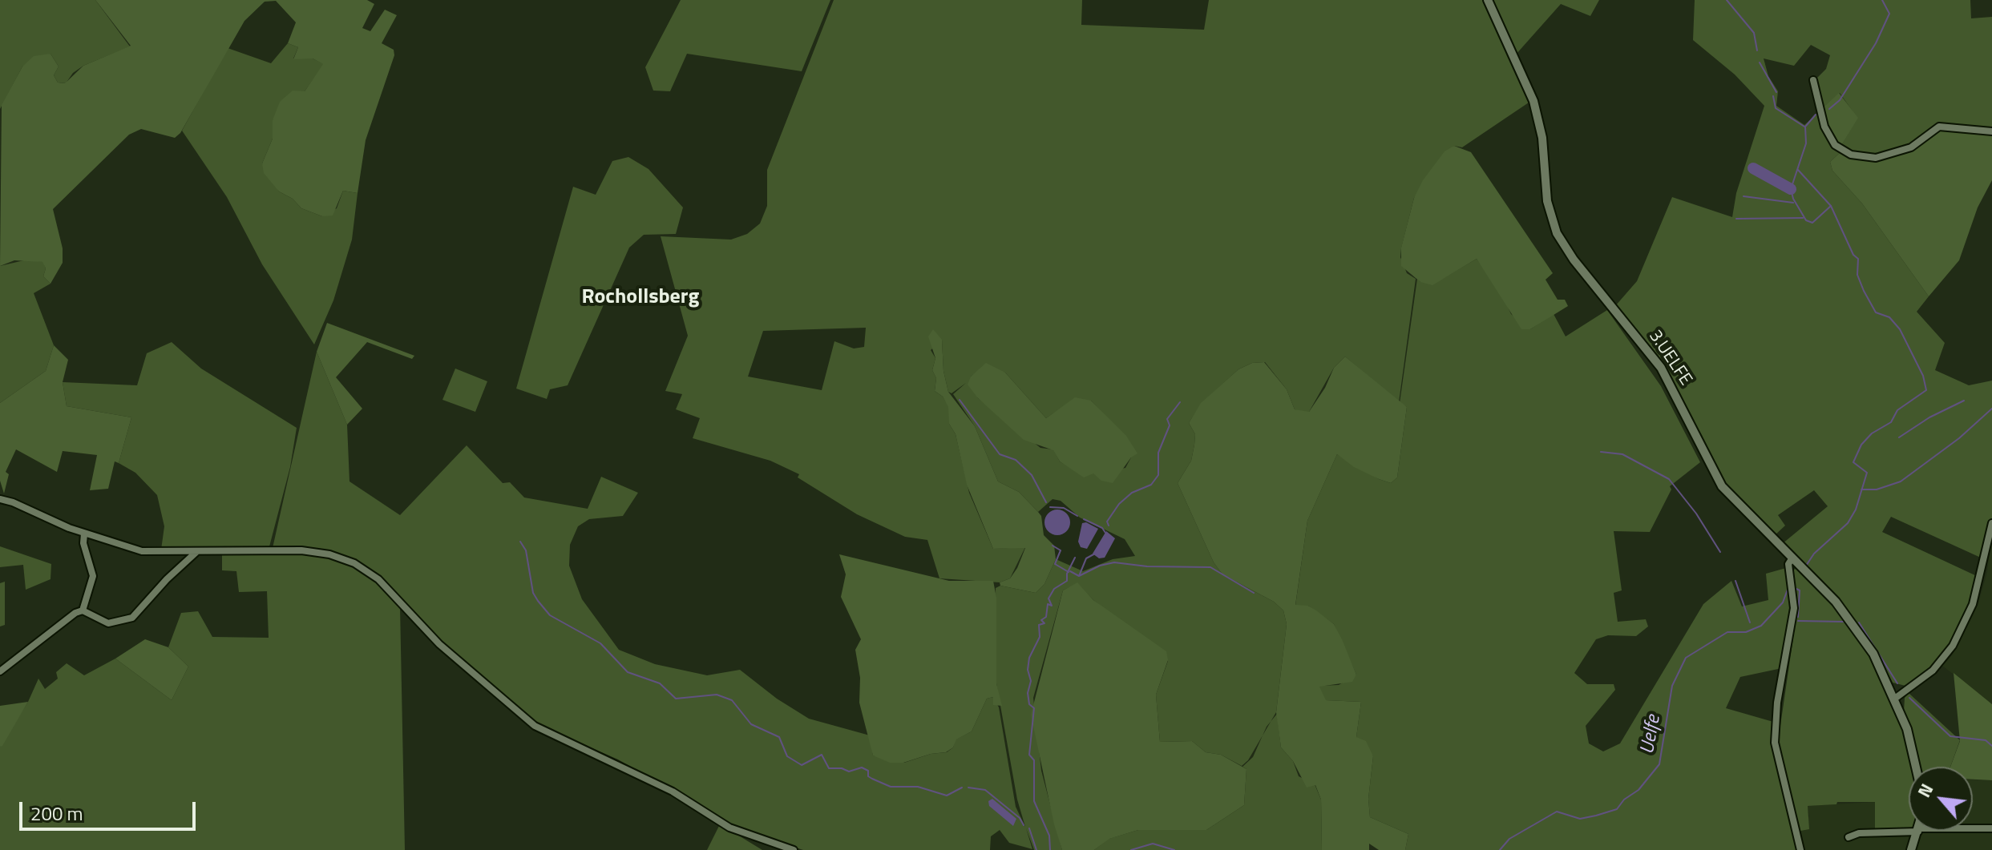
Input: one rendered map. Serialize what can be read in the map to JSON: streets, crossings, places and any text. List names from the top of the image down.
{
  "streets": {
    "street": ["3.UELFE"]
  },
  "districts": ["Rochollsberg"],
  "water": ["Uelfe"],
  "scale_bar": "200 m",
  "north": "top left"
}
